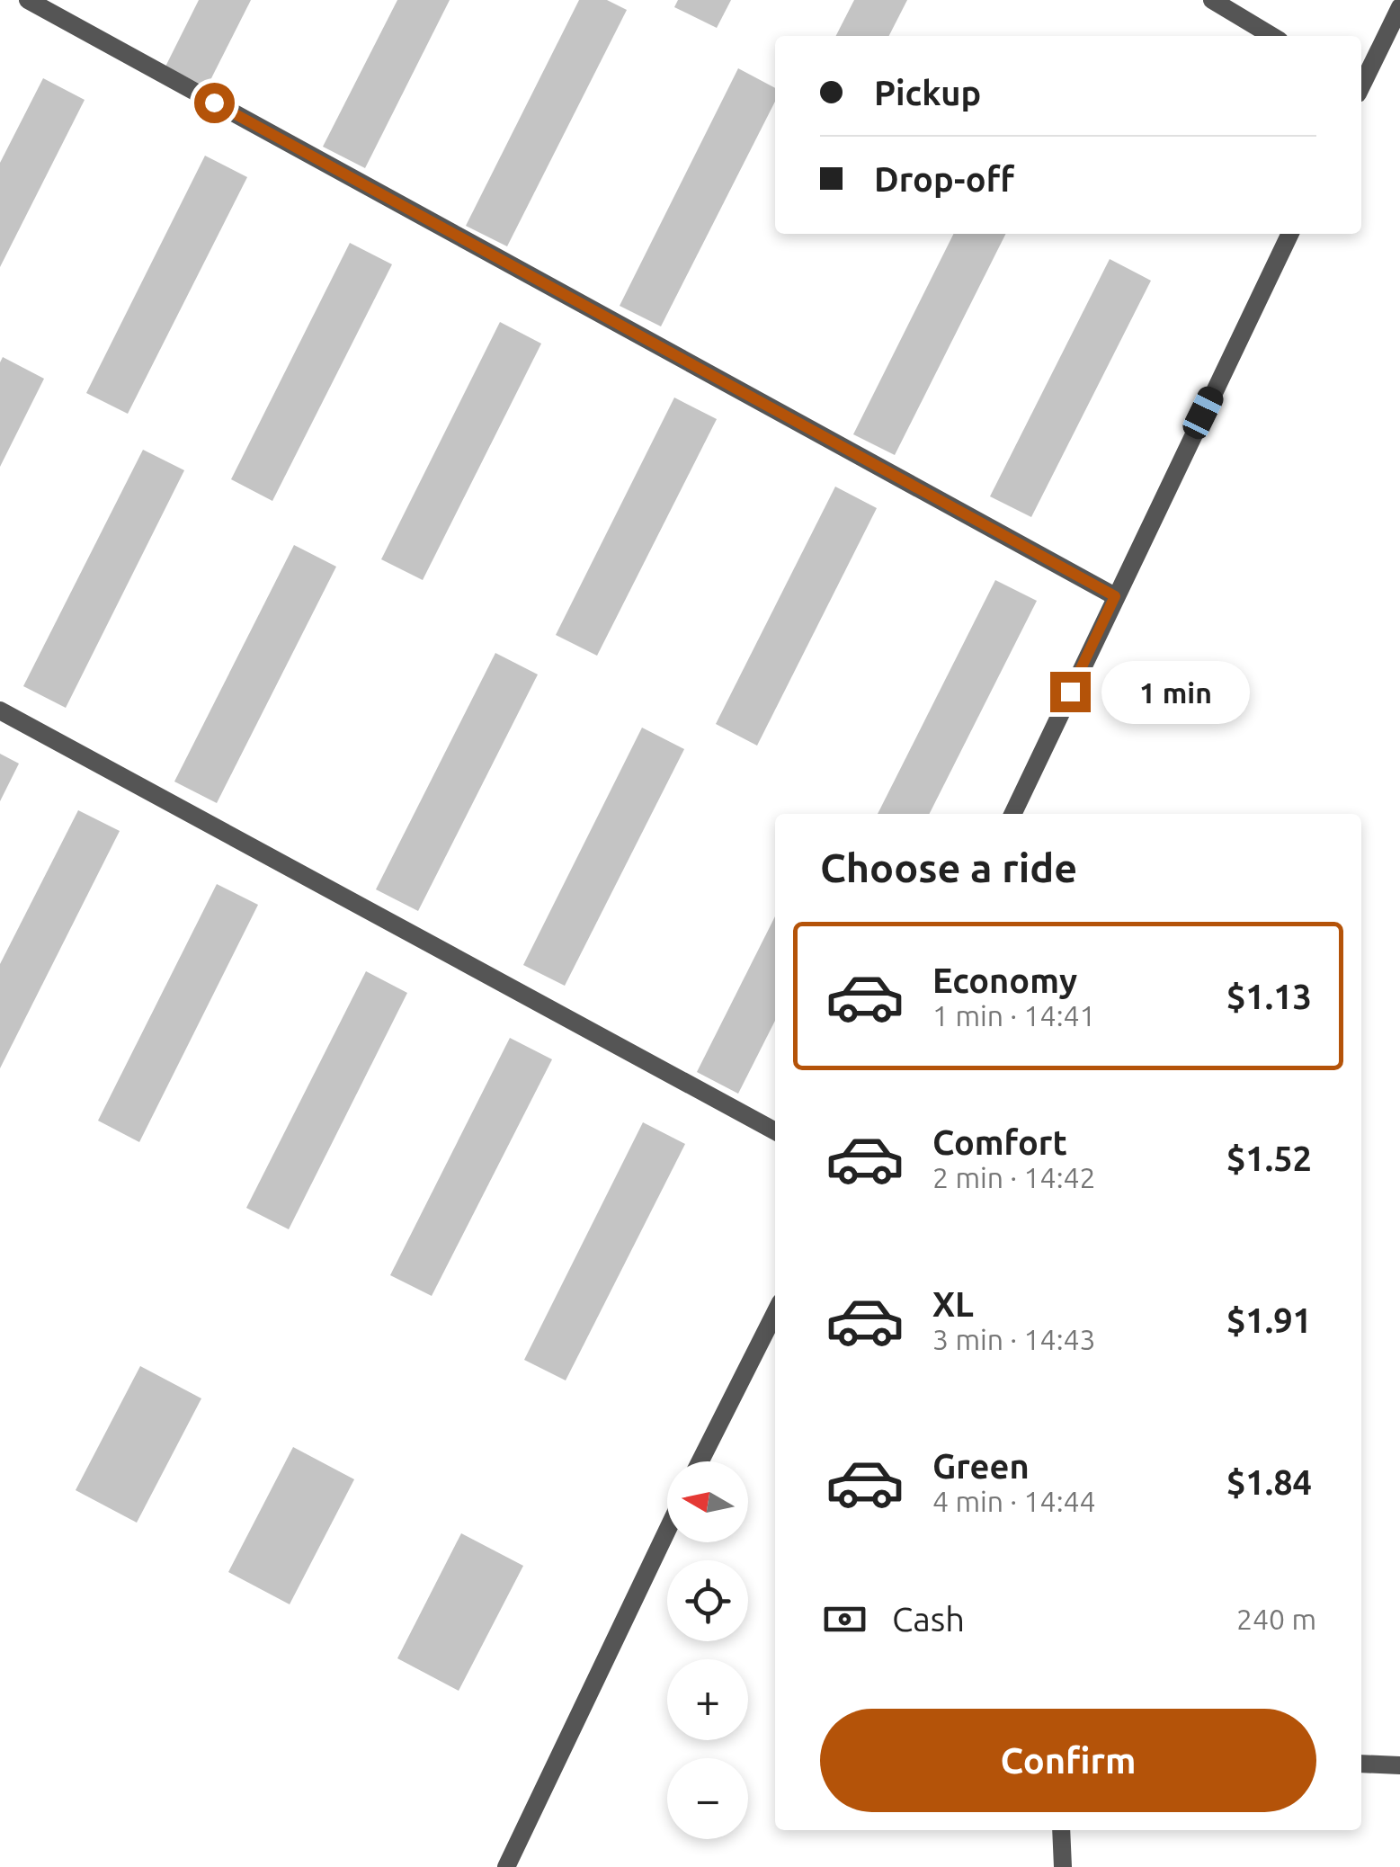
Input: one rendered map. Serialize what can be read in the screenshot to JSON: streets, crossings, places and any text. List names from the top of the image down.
{
  "north": "left",
  "page": {
    "banner": ["Pickup", "Drop-off"],
    "bubble": "1 min",
    "heading": "Choose a ride",
    "list": [
      {
        "name": "Economy",
        "note": "1 min · 14:41",
        "value": "$1.13"
      },
      {
        "name": "Comfort",
        "note": "2 min · 14:42",
        "value": "$1.52"
      },
      {
        "name": "XL",
        "note": "3 min · 14:43",
        "value": "$1.91"
      },
      {
        "name": "Green",
        "note": "4 min · 14:44",
        "value": "$1.84"
      }
    ],
    "map_buttons": ["+", "−"],
    "pay": ["Cash", "240 m"],
    "buttons": "Confirm"
  }
}
